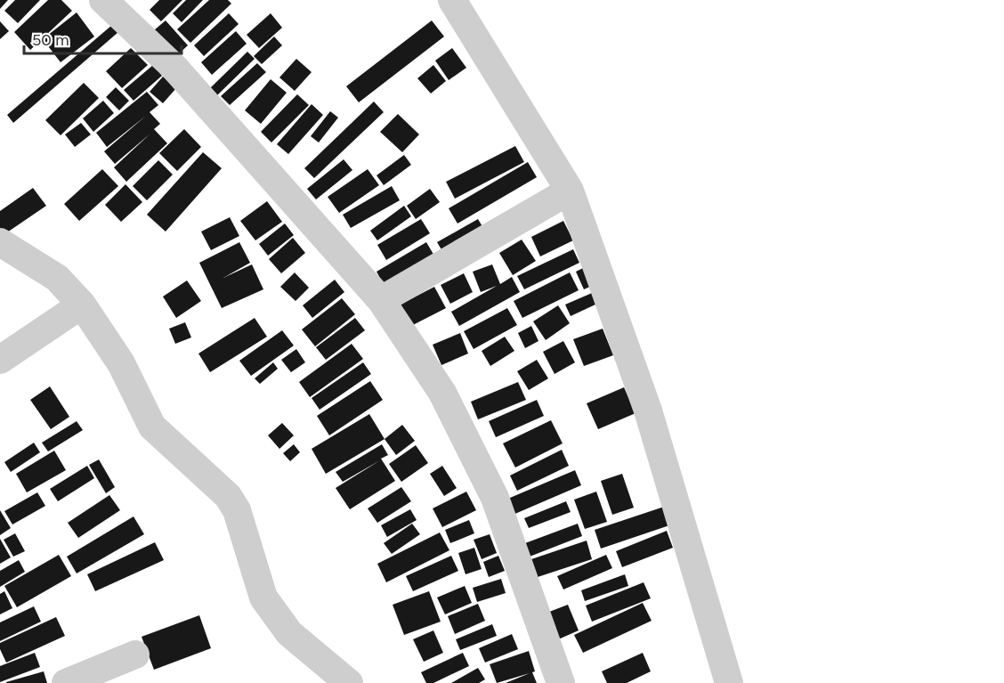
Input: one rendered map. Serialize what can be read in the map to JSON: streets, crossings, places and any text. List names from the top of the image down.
{
  "scale_bar": "50 m"
}
